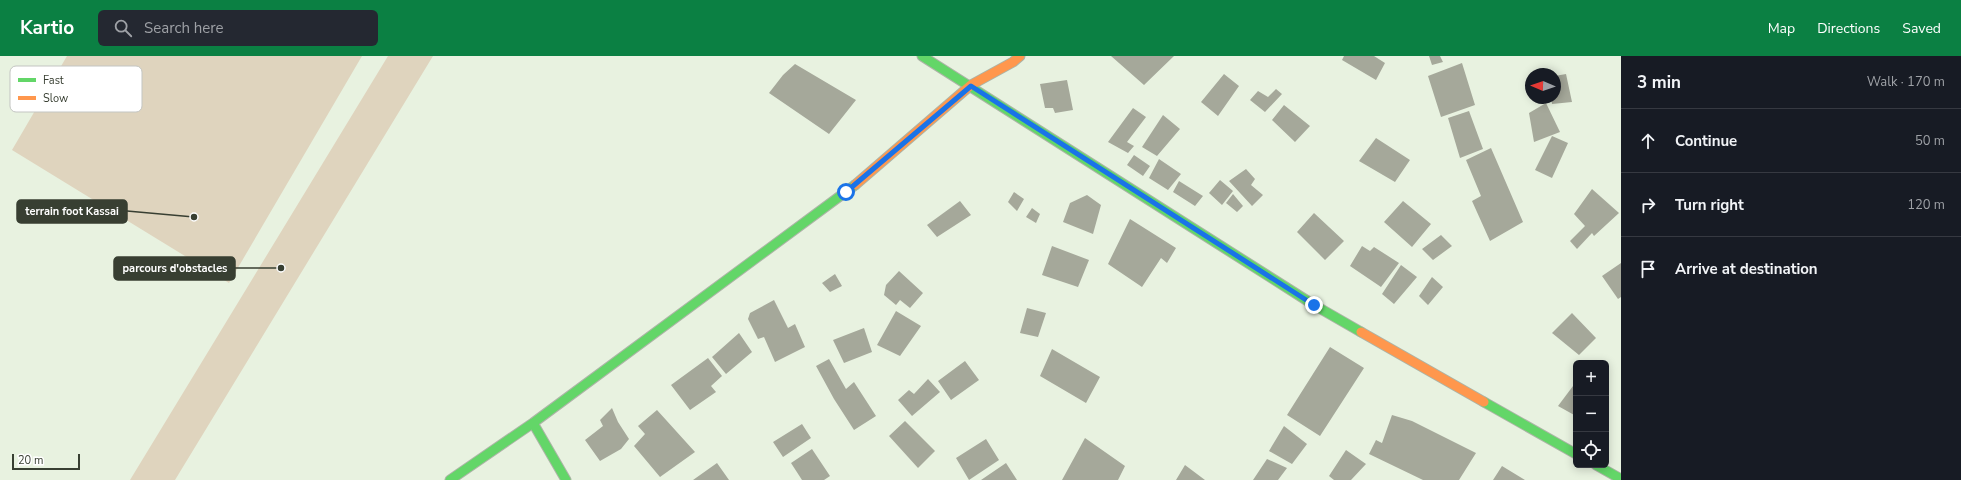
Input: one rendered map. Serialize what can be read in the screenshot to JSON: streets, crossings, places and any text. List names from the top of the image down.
{
  "places": ["terrain foot Kassai", "parcours d'obstacles"],
  "legend": ["Fast", "Slow"],
  "scale_bar": "20 m",
  "north": "left",
  "page": {
    "header": "Kartio",
    "search": "Search here",
    "nav": ["Map", "Directions", "Saved"],
    "heading": ["3 min", "Walk · 170 m"],
    "list": [
      ["Continue", "50 m"],
      ["Turn right", "120 m"],
      "Arrive at destination"
    ],
    "map_buttons": ["+", "−"],
    "scale": "20 m"
  }
}
